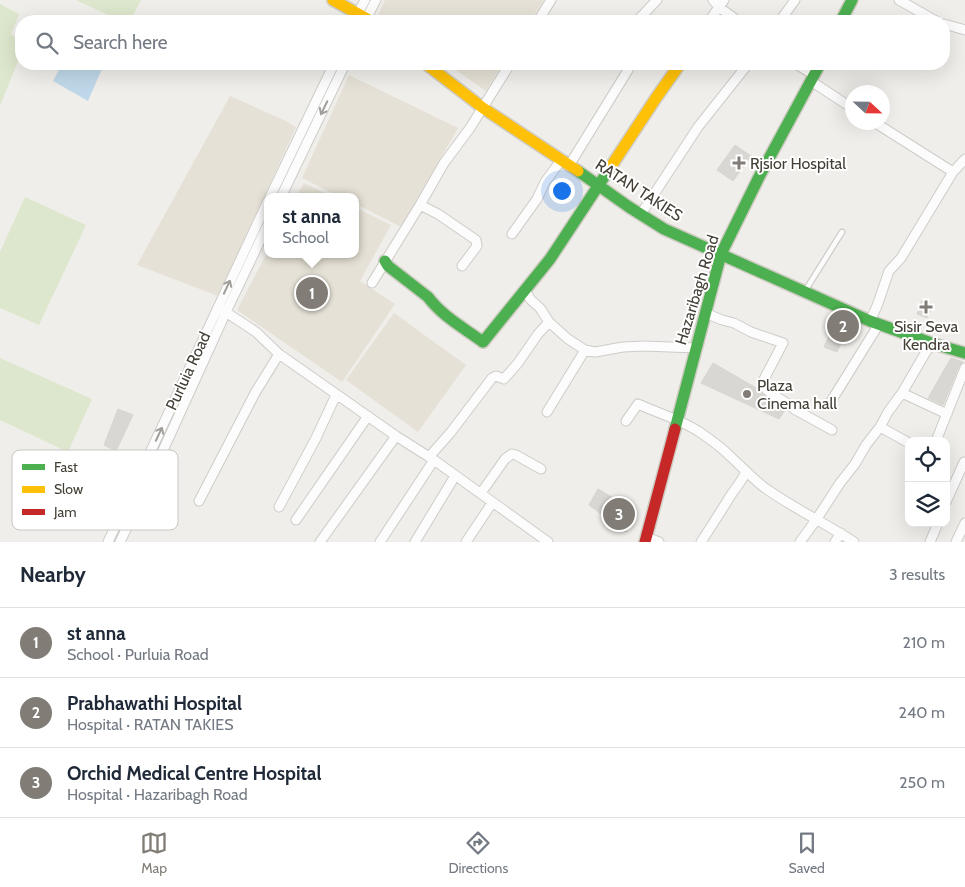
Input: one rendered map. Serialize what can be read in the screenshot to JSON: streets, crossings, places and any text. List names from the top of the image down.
{
  "streets": {
    "street": ["RATAN TAKIES", "Hazaribagh Road", "Purluia Road"]
  },
  "crossings": [
    ["RATAN TAKIES", "Hazaribagh Road"]
  ],
  "places": {
    "health": ["Rjsior Hospital", "Sisir Seva Kendra"],
    "other": ["Plaza Cinema hall"]
  },
  "legend": ["Fast", "Slow", "Jam"],
  "north": "right",
  "page": {
    "search": "Search here",
    "popup": ["st anna", "School"],
    "pins": ["1", "2", "3"],
    "heading": ["Nearby", "3 results"],
    "list": [
      {
        "mark": "1",
        "name": "st anna",
        "note": "School · Purluia Road",
        "value": "210 m"
      },
      {
        "mark": "2",
        "name": "Prabhawathi Hospital",
        "note": "Hospital · RATAN TAKIES",
        "value": "240 m"
      },
      {
        "mark": "3",
        "name": "Orchid Medical Centre Hospital",
        "note": "Hospital · Hazaribagh Road",
        "value": "250 m"
      }
    ],
    "nav": ["Map", "Directions", "Saved"]
  }
}
